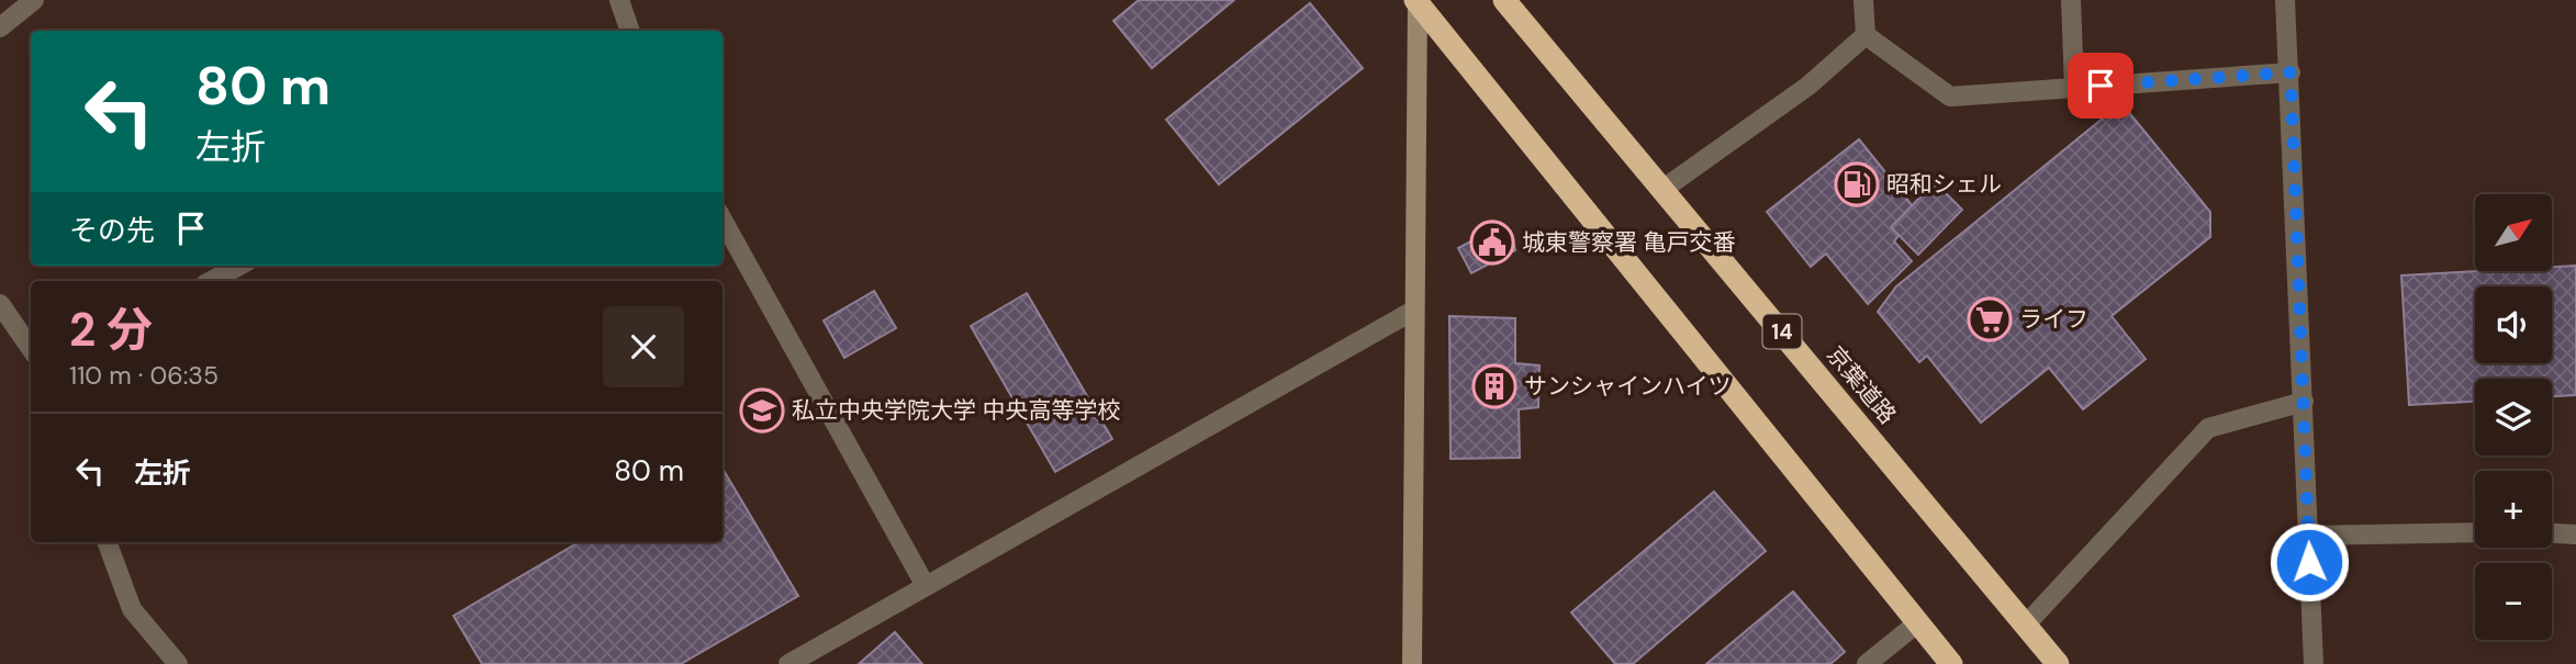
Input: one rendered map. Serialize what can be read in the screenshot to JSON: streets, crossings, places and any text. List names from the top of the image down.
{
  "streets": {
    "highway": ["14", "京葉道路"]
  },
  "places": {
    "fuel station": ["昭和シェル"],
    "public building": ["城東警察署 亀戸交番"],
    "supermarket": ["ライフ"],
    "building": ["サンシャインハイツ"],
    "school or university": ["私立中央学院大学 中央高等学校"]
  },
  "north": "top right",
  "page": {
    "turn": ["80 m", "左折"],
    "then": "その先",
    "map_buttons": ["+", "−"],
    "heading": ["2 分", "110 m · 06:35"],
    "list": [
      {
        "name": "左折",
        "value": "80 m"
      }
    ]
  }
}
